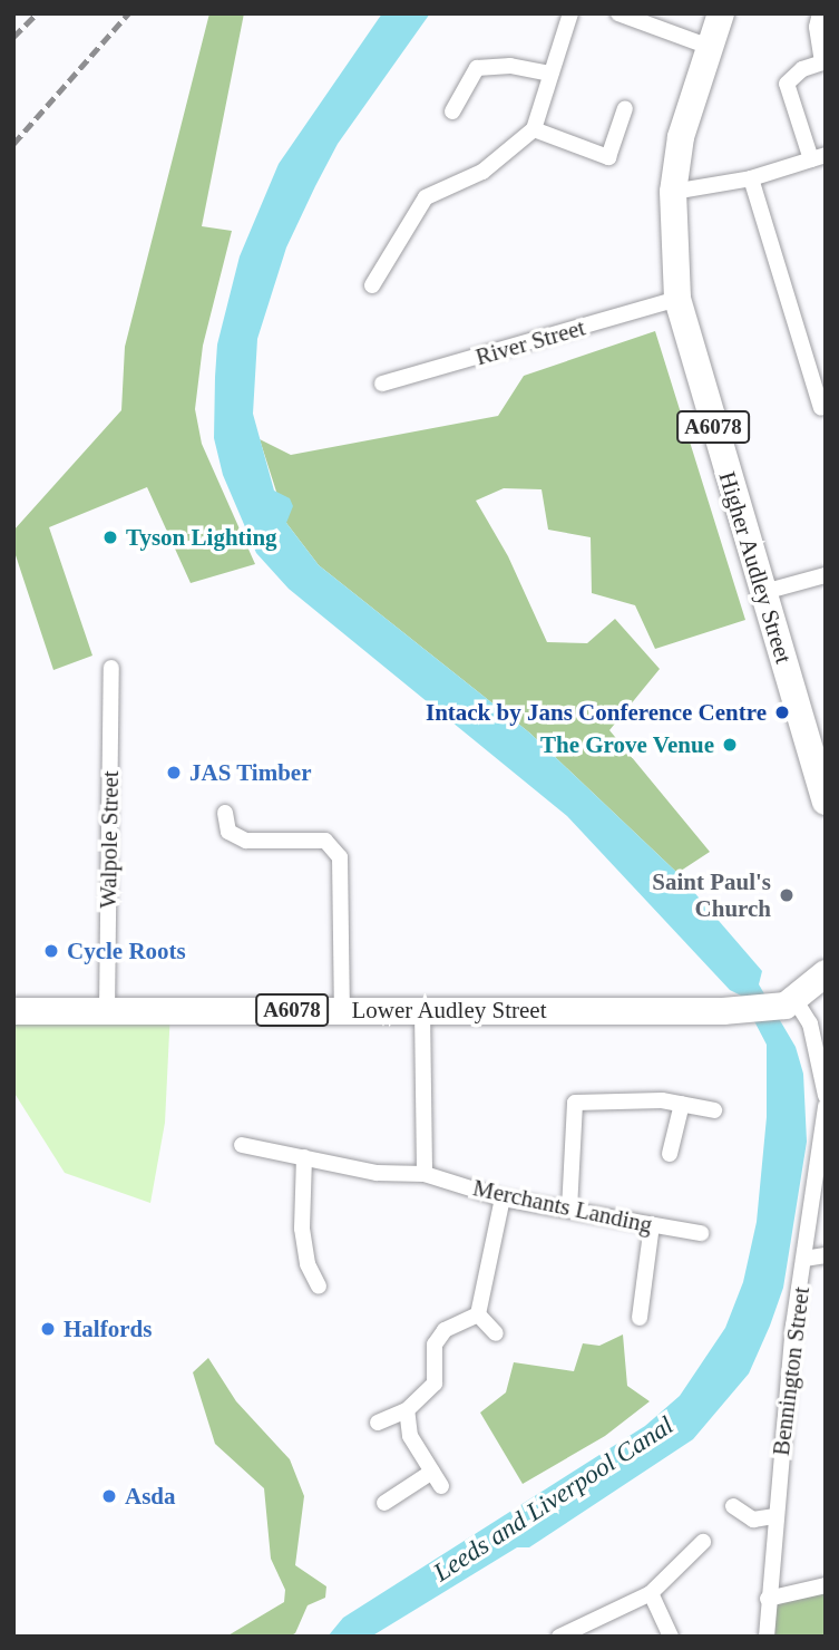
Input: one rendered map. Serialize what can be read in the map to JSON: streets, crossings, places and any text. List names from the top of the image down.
{
  "streets": {
    "highway": ["A6078", "Higher Audley Street", "Lower Audley Street"],
    "street": [
      "River Street",
      "Walpole Street",
      "Merchants Landing",
      "Bennington Street"
    ]
  },
  "crossings": [
    ["River Street", "Higher Audley Street"],
    ["Walpole Street", "Lower Audley Street"]
  ],
  "water": ["Leeds and Liverpool Canal"],
  "places": [
    "Tyson Lighting",
    "Intack by Jans Conference Centre",
    "The Grove Venue",
    "JAS Timber",
    "Saint Paul's Church",
    "Cycle Roots",
    "Halfords",
    "Asda"
  ]
}
